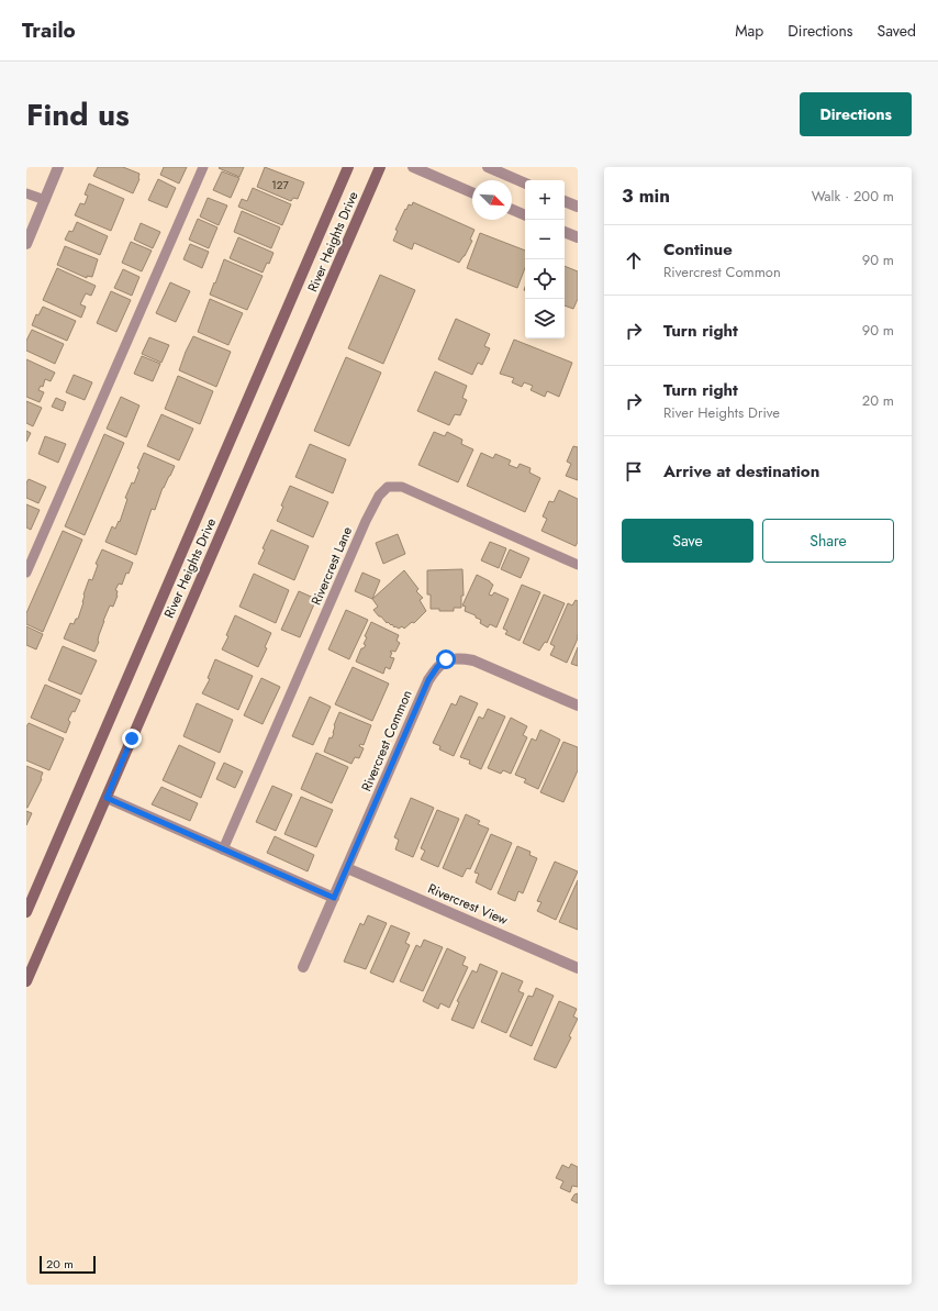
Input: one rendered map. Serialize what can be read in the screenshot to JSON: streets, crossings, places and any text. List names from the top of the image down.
{
  "streets": {
    "street": ["River Heights Drive", "Rivercrest Common", "Rivercrest View"],
    "lane": ["Rivercrest Lane"]
  },
  "crossings": [
    ["Rivercrest Common", "Rivercrest View"]
  ],
  "house_numbers": ["127"],
  "scale_bar": "20 m",
  "north": "bottom right",
  "page": {
    "header": "Trailo",
    "nav": ["Map", "Directions", "Saved"],
    "title": "Find us",
    "buttons": [
      "Directions",
      ["Save", "Share"]
    ],
    "heading": ["3 min", "Walk · 200 m"],
    "map_buttons": ["+", "−"],
    "list": [
      ["Continue", "Rivercrest Common", "90 m"],
      ["Turn right", "90 m"],
      ["Turn right", "River Heights Drive", "20 m"],
      "Arrive at destination"
    ],
    "scale": "20 m"
  }
}
